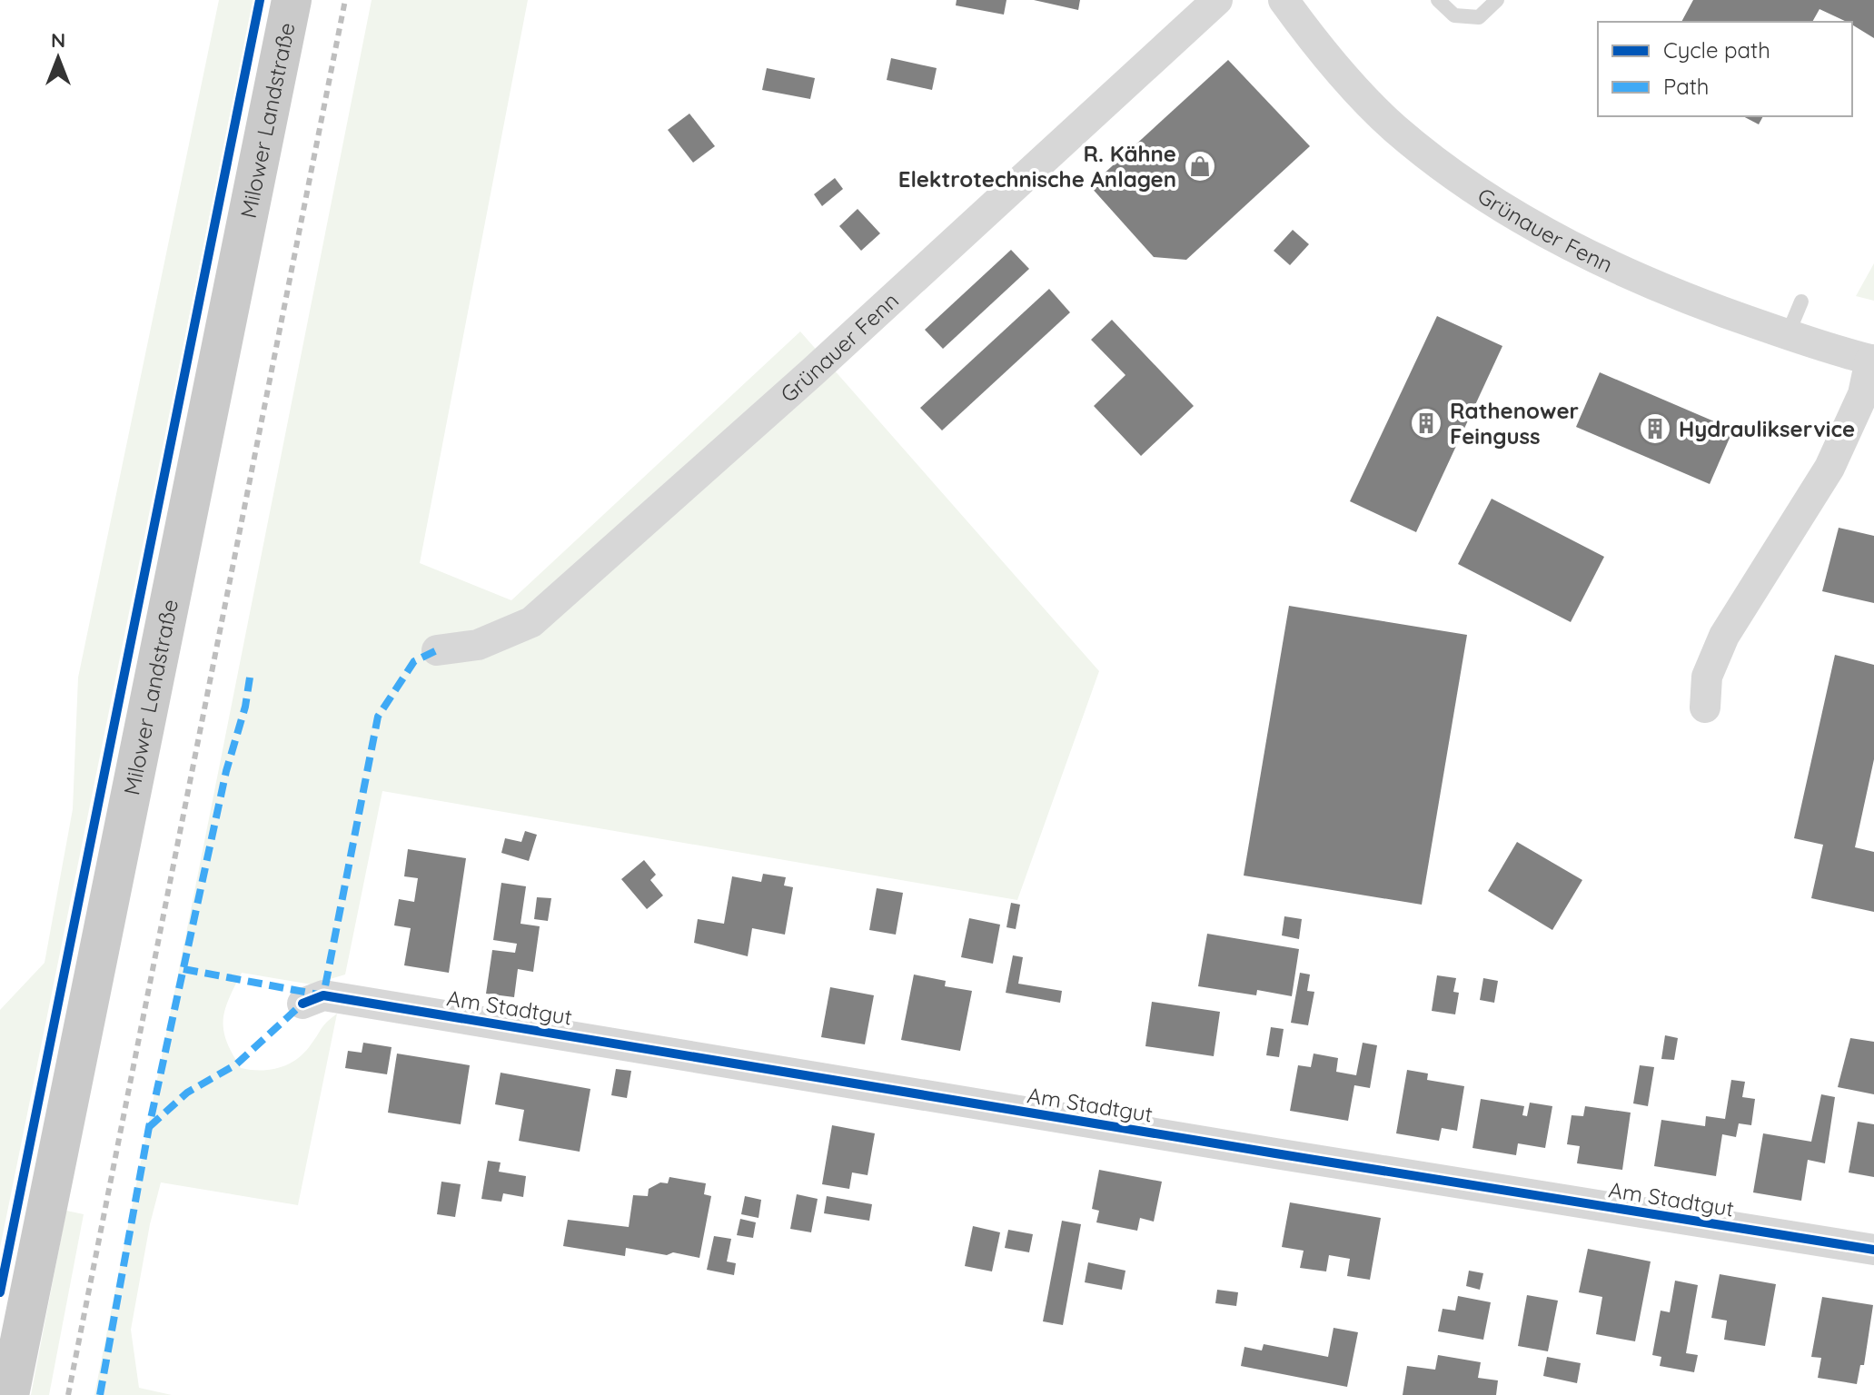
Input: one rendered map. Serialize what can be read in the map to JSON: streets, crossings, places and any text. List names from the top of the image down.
{
  "streets": {
    "main road": ["Milower Landstraße"],
    "street": ["Grünauer Fenn", "Am Stadtgut"]
  },
  "places": {
    "shop": ["R. Kähne Elektrotechnische Anlagen"],
    "building": ["Rathenower Feinguss", "Hydraulikservice"]
  },
  "legend": ["Cycle path", "Path"],
  "north": "top"
}
